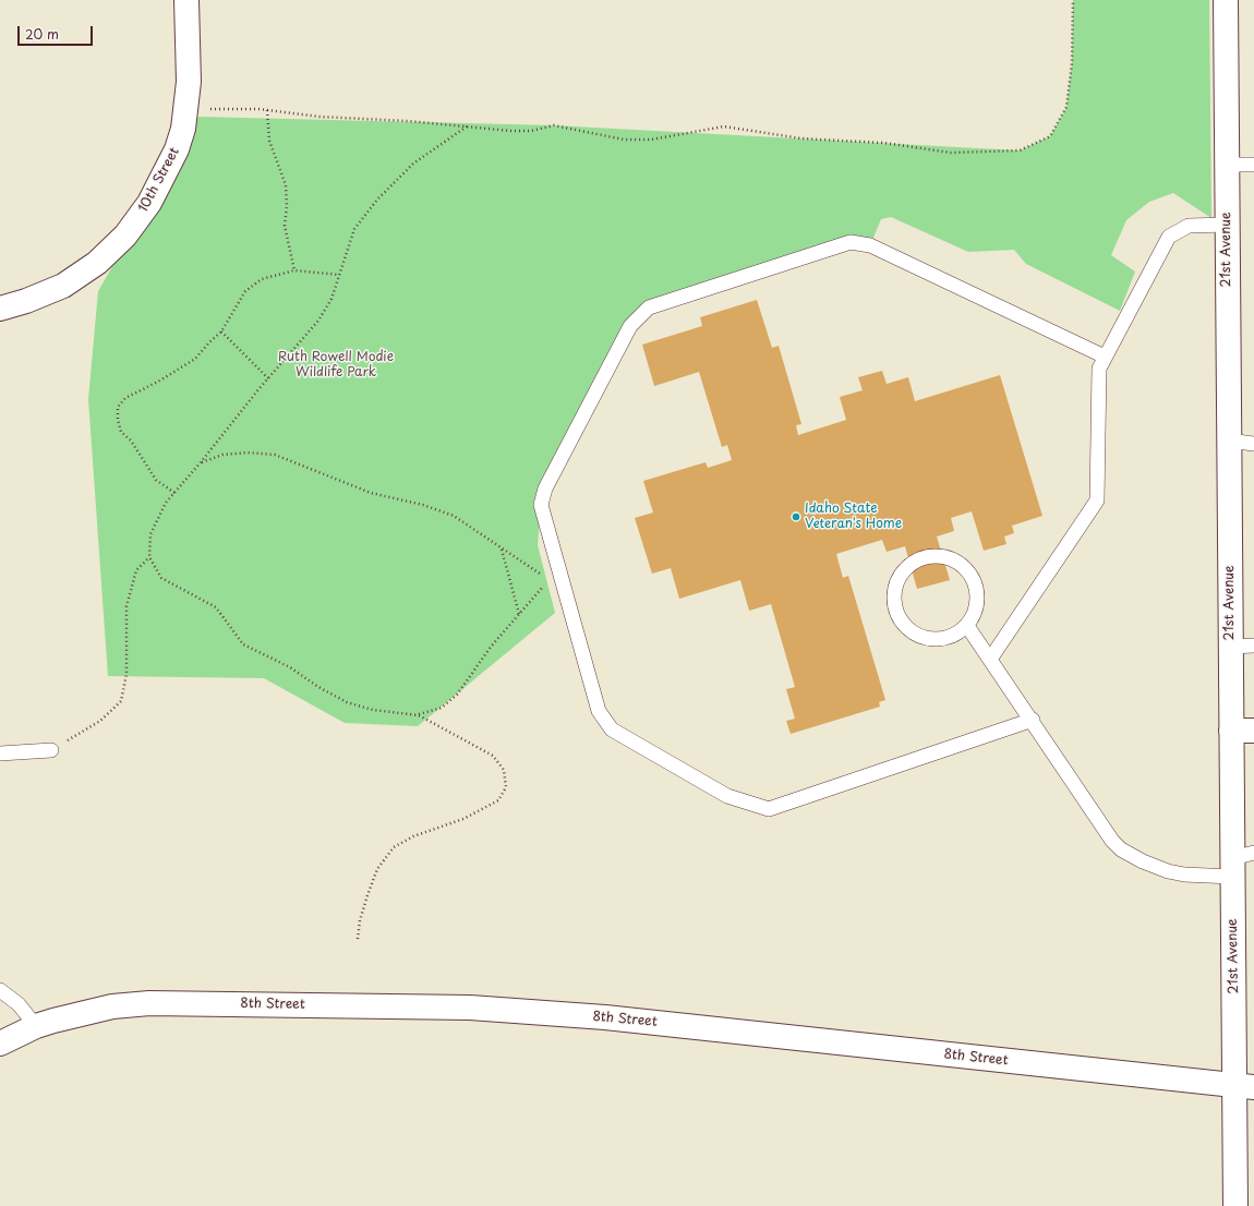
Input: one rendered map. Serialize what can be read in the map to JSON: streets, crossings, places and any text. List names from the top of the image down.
{
  "streets": {
    "street": ["10th Street", "21st Avenue", "8th Street"]
  },
  "crossings": [
    ["21st Avenue", "8th Street"]
  ],
  "parks": ["Ruth Rowell Modie Wildlife Park"],
  "places": ["Idaho State Veteran's Home"],
  "scale_bar": "20 m"
}
